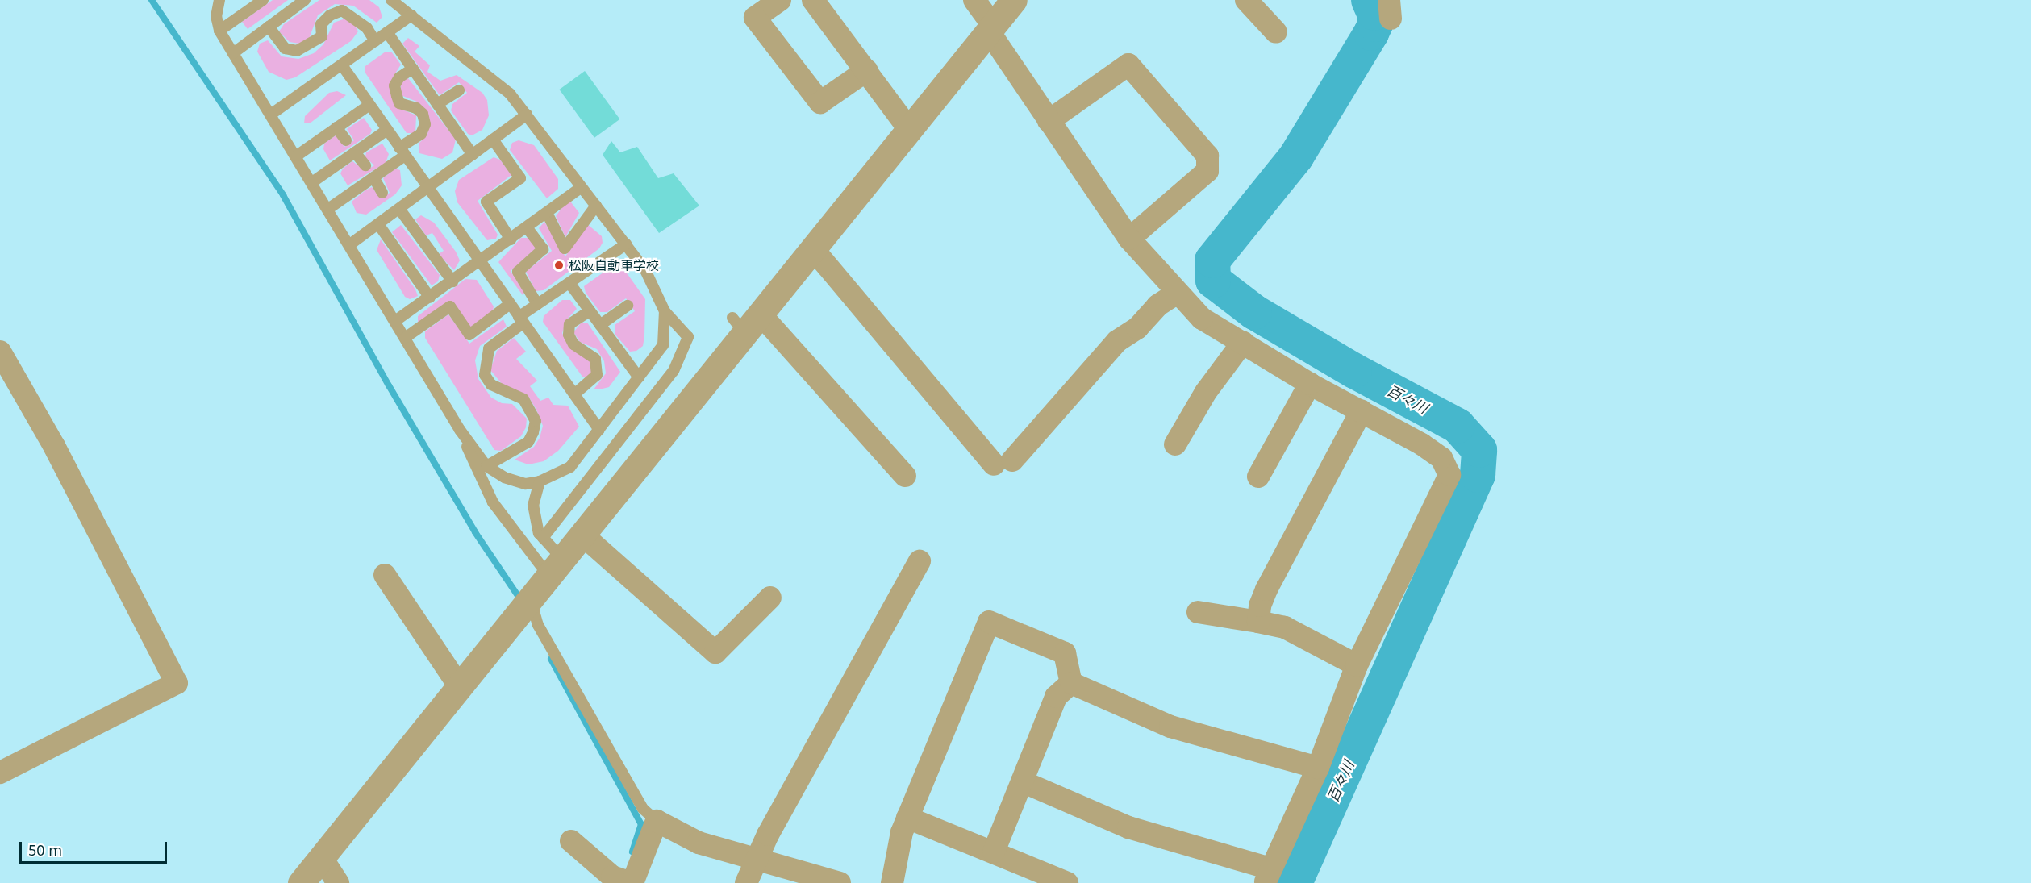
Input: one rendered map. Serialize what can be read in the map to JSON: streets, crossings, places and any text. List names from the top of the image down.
{
  "water": ["百々川"],
  "places": ["松阪自動車学校"],
  "scale_bar": "50 m"
}
